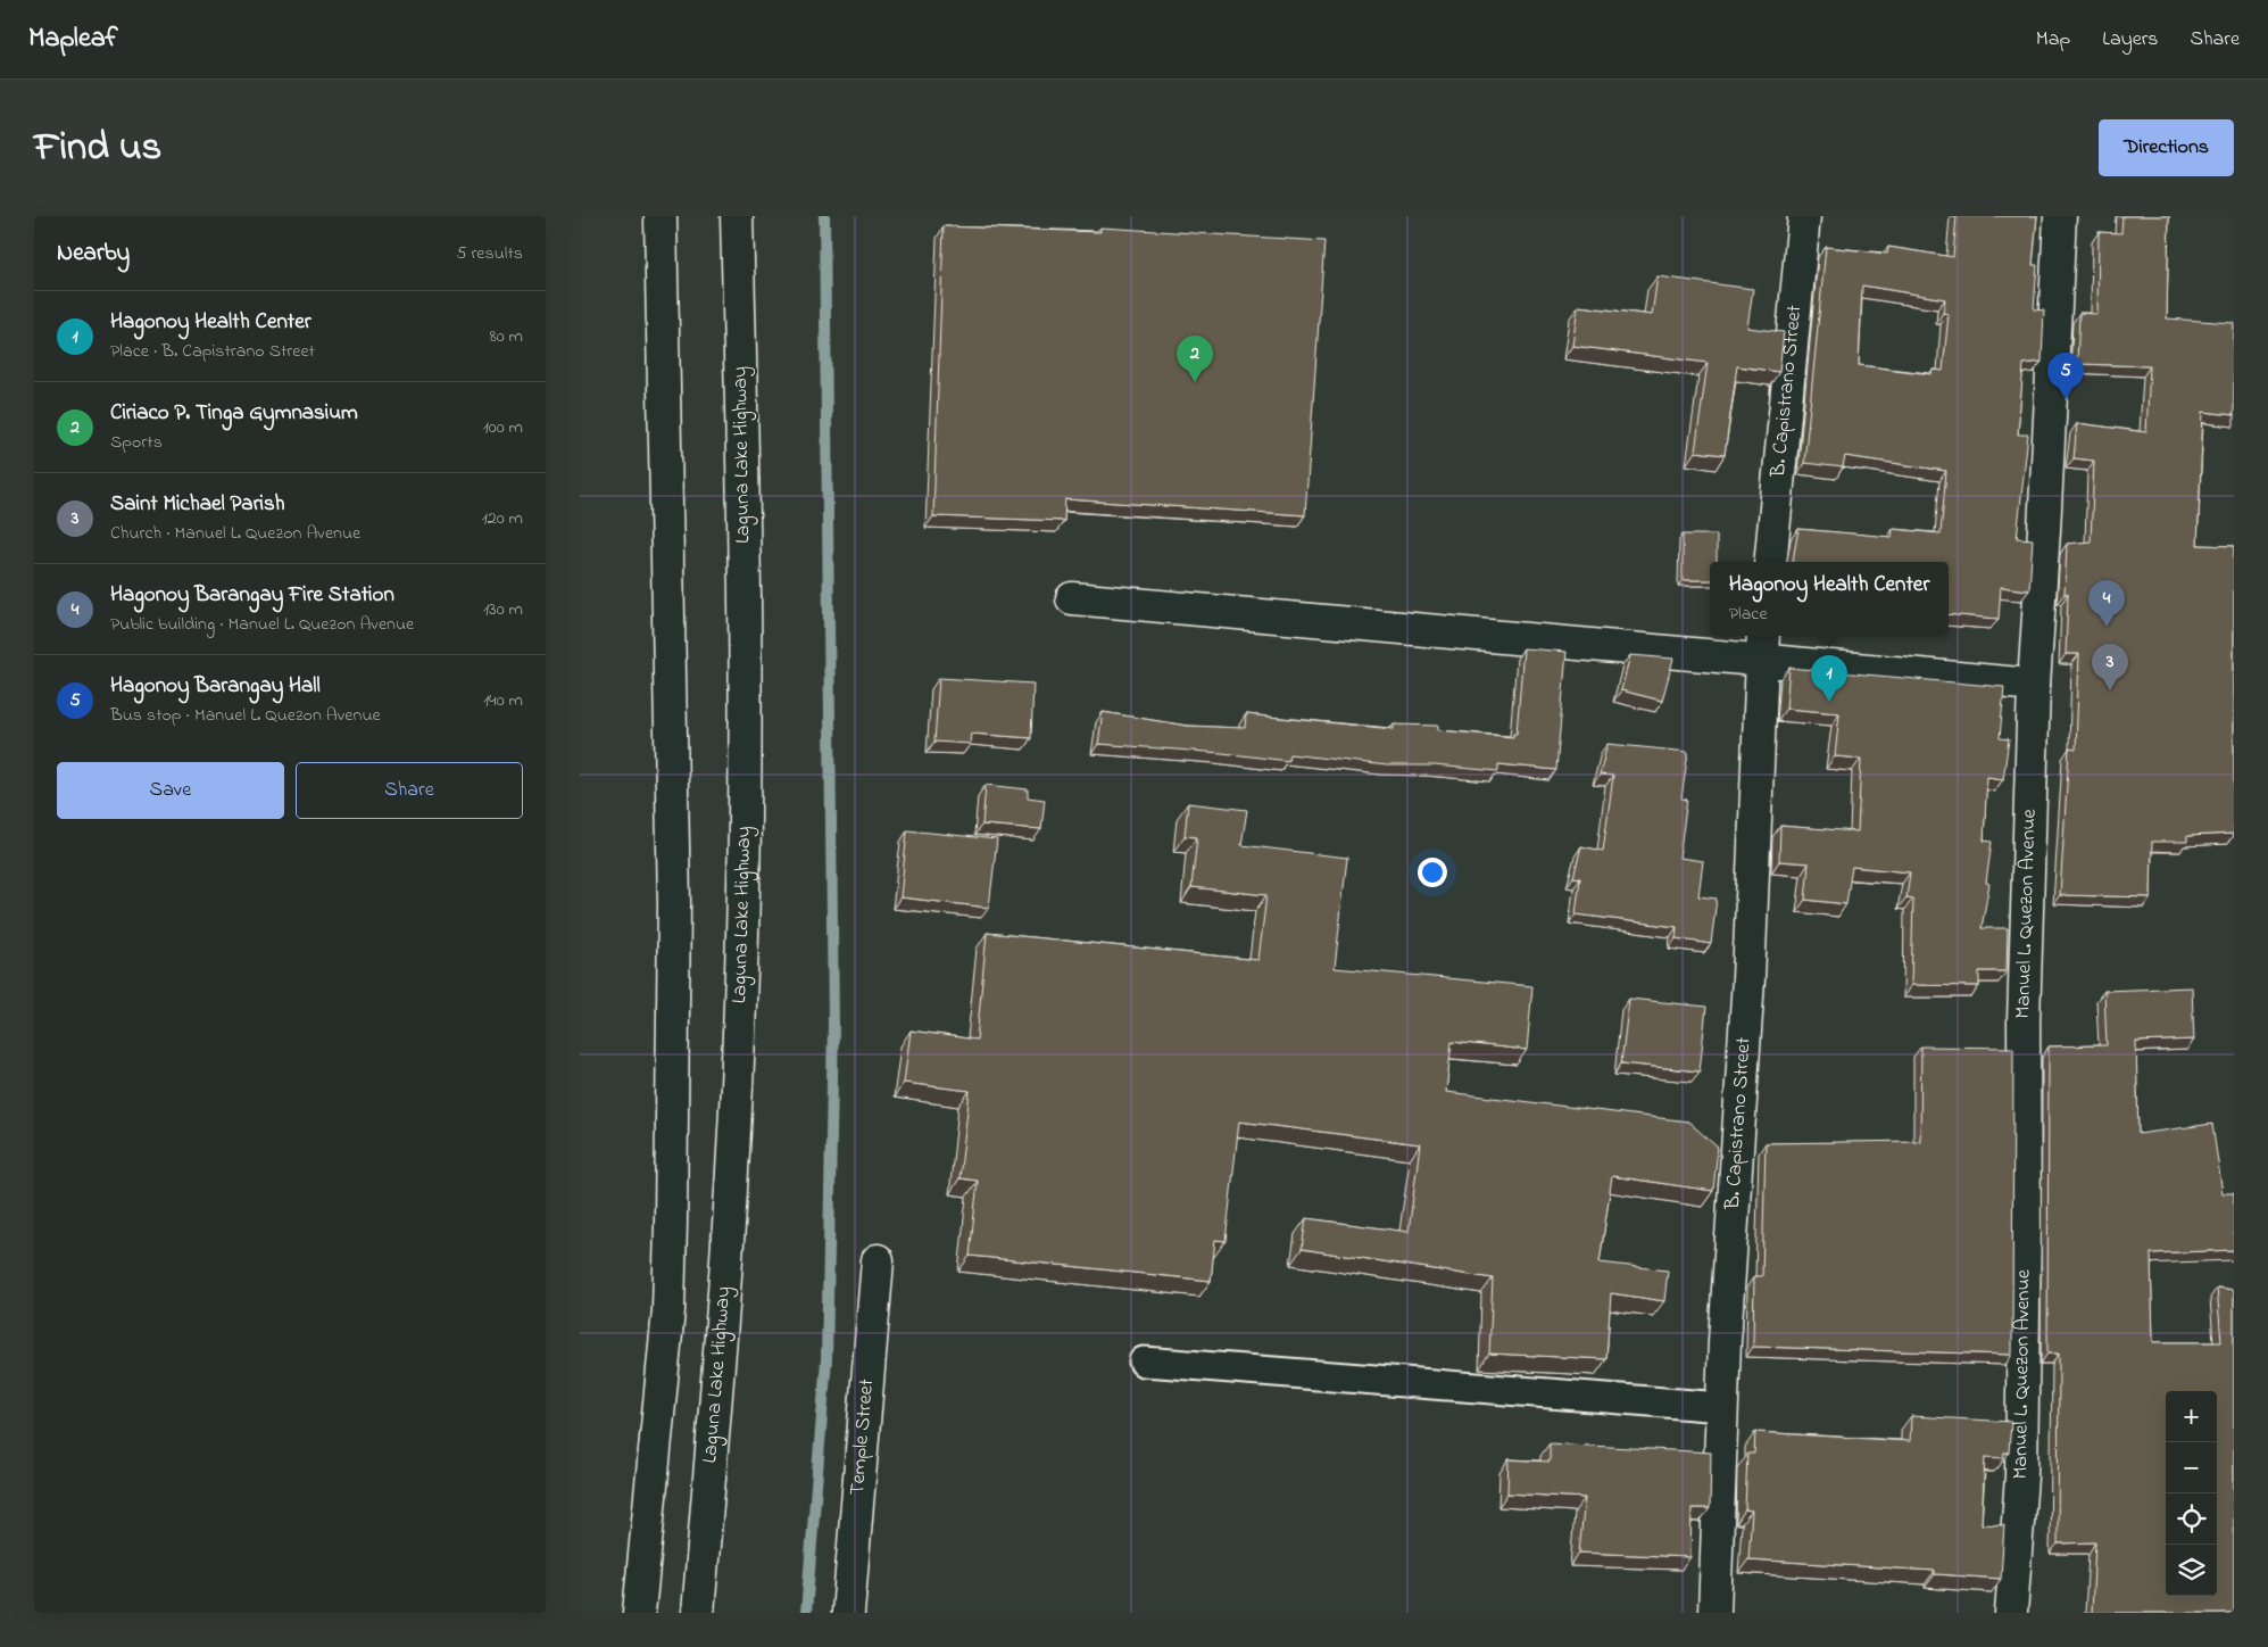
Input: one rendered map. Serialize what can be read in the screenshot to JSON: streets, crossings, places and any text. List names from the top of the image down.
{
  "streets": {
    "main road": [
      "B. Capistrano Street",
      "Laguna Lake Highway",
      "Manuel L. Quezon Avenue",
      "Temple Street"
    ]
  },
  "page": {
    "header": "Mapleaf",
    "nav": ["Map", "Layers", "Share"],
    "title": "Find us",
    "buttons": [
      "Directions",
      ["Save", "Share"]
    ],
    "heading": ["Nearby", "5 results"],
    "list": [
      {
        "mark": "1",
        "name": "Hagonoy Health Center",
        "note": "Place · B. Capistrano Street",
        "value": "80 m"
      },
      {
        "mark": "2",
        "name": "Ciriaco P. Tinga Gymnasium",
        "note": "Sports",
        "value": "100 m"
      },
      {
        "mark": "3",
        "name": "Saint Michael Parish",
        "note": "Church · Manuel L. Quezon Avenue",
        "value": "120 m"
      },
      {
        "mark": "4",
        "name": "Hagonoy Barangay Fire Station",
        "note": "Public building · Manuel L. Quezon Avenue",
        "value": "130 m"
      },
      {
        "mark": "5",
        "name": "Hagonoy Barangay Hall",
        "note": "Bus stop · Manuel L. Quezon Avenue",
        "value": "140 m"
      }
    ],
    "pins": [
      "2",
      "5",
      "4",
      "3",
      "1"
    ],
    "popup": ["Hagonoy Health Center", "Place"],
    "map_buttons": ["+", "−"]
  }
}
